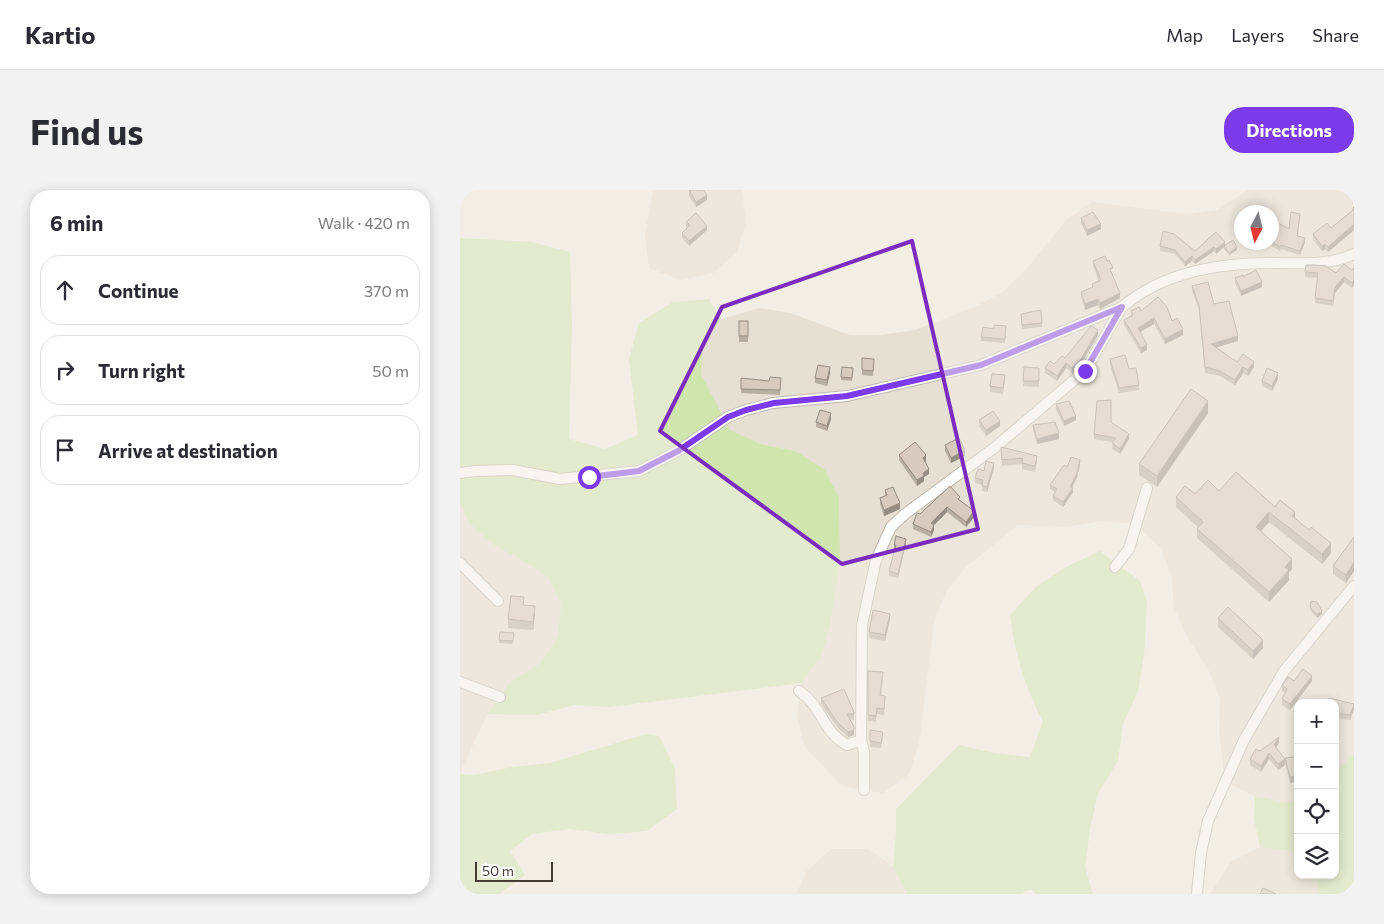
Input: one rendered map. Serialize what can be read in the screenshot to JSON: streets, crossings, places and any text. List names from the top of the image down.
{
  "scale_bar": "50 m",
  "north": "bottom",
  "page": {
    "header": "Kartio",
    "nav": ["Map", "Layers", "Share"],
    "buttons": "Directions",
    "title": "Find us",
    "heading": ["6 min", "Walk · 420 m"],
    "list": [
      ["Continue", "370 m"],
      ["Turn right", "50 m"],
      "Arrive at destination"
    ],
    "map_buttons": ["+", "−"],
    "scale": "50 m"
  }
}
